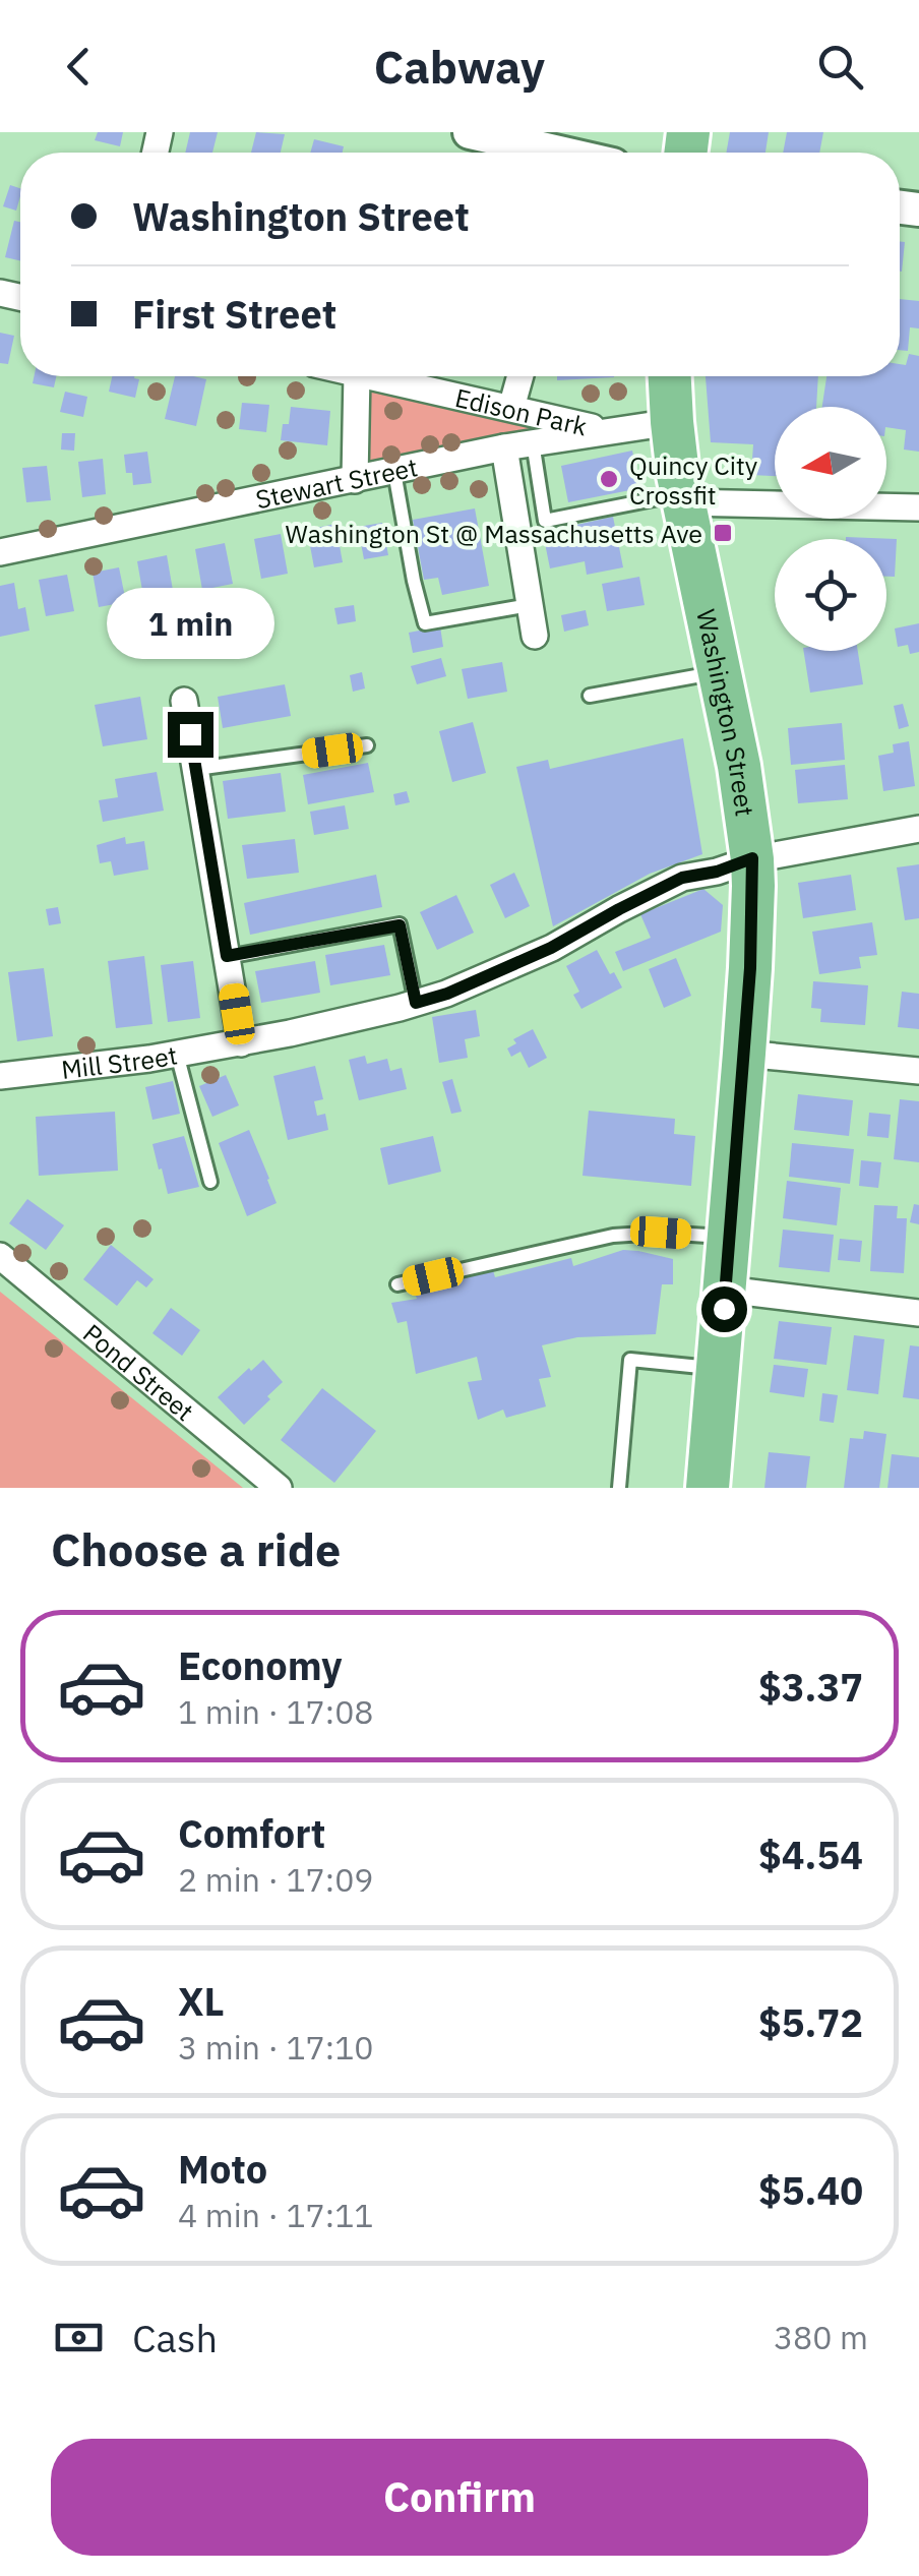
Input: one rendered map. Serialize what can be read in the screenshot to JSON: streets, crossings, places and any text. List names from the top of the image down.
{
  "streets": {
    "main road": ["Washington Street"],
    "street": [
      "Edison Park",
      "Stewart Street",
      "Mill Street",
      "Pond Street"
    ]
  },
  "crossings": [
    ["Edison Park", "Stewart Street"],
    ["Stewart Street", "Washington Street"],
    ["Washington Street", "Mill Street"]
  ],
  "places": {
    "other": ["Quincy City Crossfit"],
    "transit": ["Washington St @ Massachusetts Ave"]
  },
  "north": "left",
  "page": {
    "header": "Cabway",
    "banner": ["Washington Street", "First Street"],
    "bubble": "1 min",
    "heading": "Choose a ride",
    "list": [
      {
        "name": "Economy",
        "note": "1 min · 17:08",
        "value": "$3.37"
      },
      {
        "name": "Comfort",
        "note": "2 min · 17:09",
        "value": "$4.54"
      },
      {
        "name": "XL",
        "note": "3 min · 17:10",
        "value": "$5.72"
      },
      {
        "name": "Moto",
        "note": "4 min · 17:11",
        "value": "$5.40"
      }
    ],
    "pay": ["Cash", "380 m"],
    "buttons": "Confirm"
  }
}
